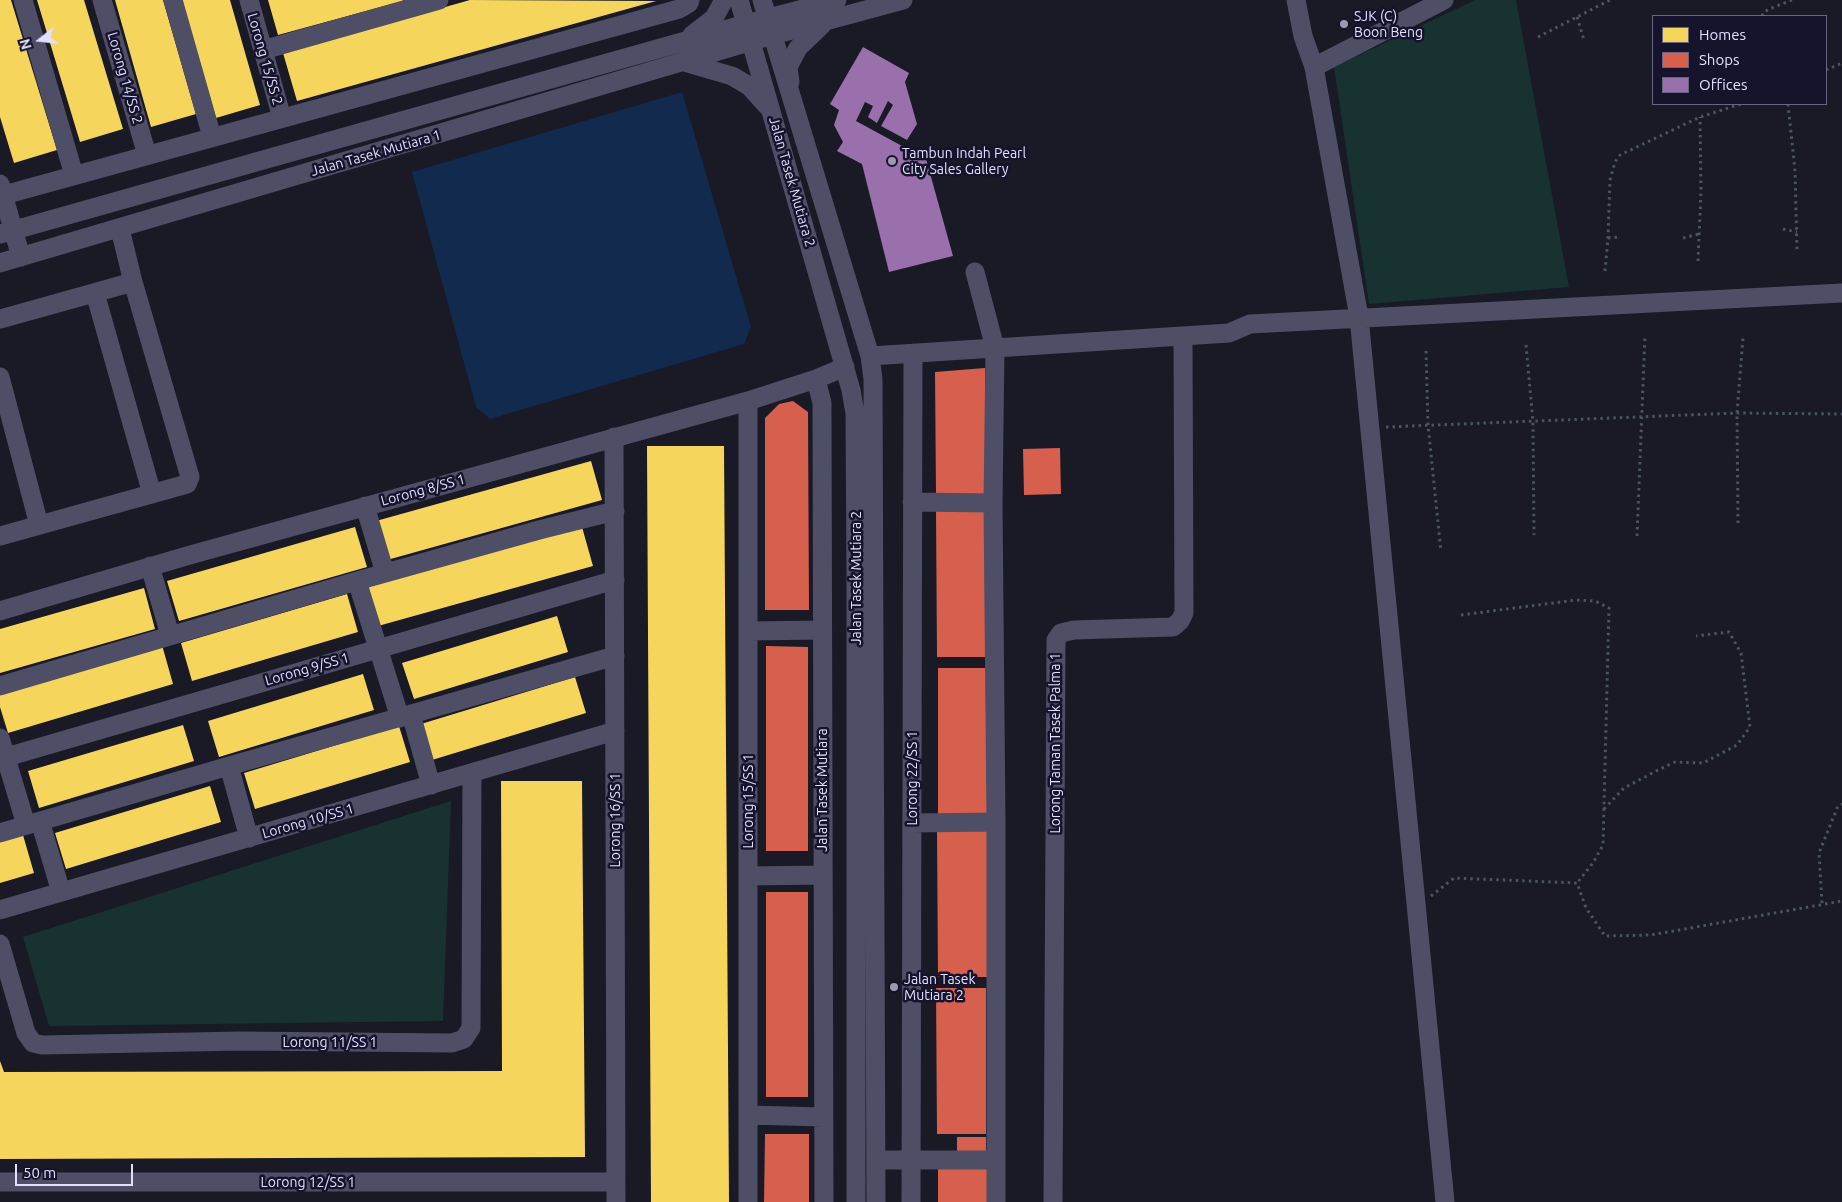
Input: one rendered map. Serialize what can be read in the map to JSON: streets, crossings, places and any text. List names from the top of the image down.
{
  "streets": {
    "street": [
      "Lorong 15/SS 2",
      "Lorong 14/SS 2",
      "Jalan Tasek Mutiara 1",
      "Jalan Tasek Mutiara 2",
      "Lorong 8/SS 1",
      "Lorong 9/SS 1",
      "Lorong Taman Tasek Palma 1",
      "Lorong 22/SS 1",
      "Jalan Tasek Mutiara",
      "Lorong 15/SS 1",
      "Lorong 16/SS 1",
      "Lorong 10/SS 1",
      "Lorong 11/SS 1",
      "Lorong 12/SS 1"
    ]
  },
  "crossings": [
    ["Jalan Tasek Mutiara 1", "Jalan Tasek Mutiara 2"],
    ["Jalan Tasek Mutiara 2", "Lorong 8/SS 1"],
    ["Lorong 8/SS 1", "Jalan Tasek Mutiara"],
    ["Lorong 8/SS 1", "Lorong 15/SS 1"],
    ["Lorong 8/SS 1", "Lorong 16/SS 1"],
    ["Lorong 9/SS 1", "Lorong 16/SS 1"],
    ["Lorong 16/SS 1", "Lorong 10/SS 1"],
    ["Lorong 16/SS 1", "Lorong 12/SS 1"],
    ["Lorong 10/SS 1", "Lorong 11/SS 1"]
  ],
  "places": ["SJK (C) Boon Beng", "Tambun Indah Pearl City Sales Gallery", "Jalan Tasek Mutiara 2"],
  "legend": ["Homes", "Shops", "Offices"],
  "scale_bar": "50 m",
  "north": "left"
}
